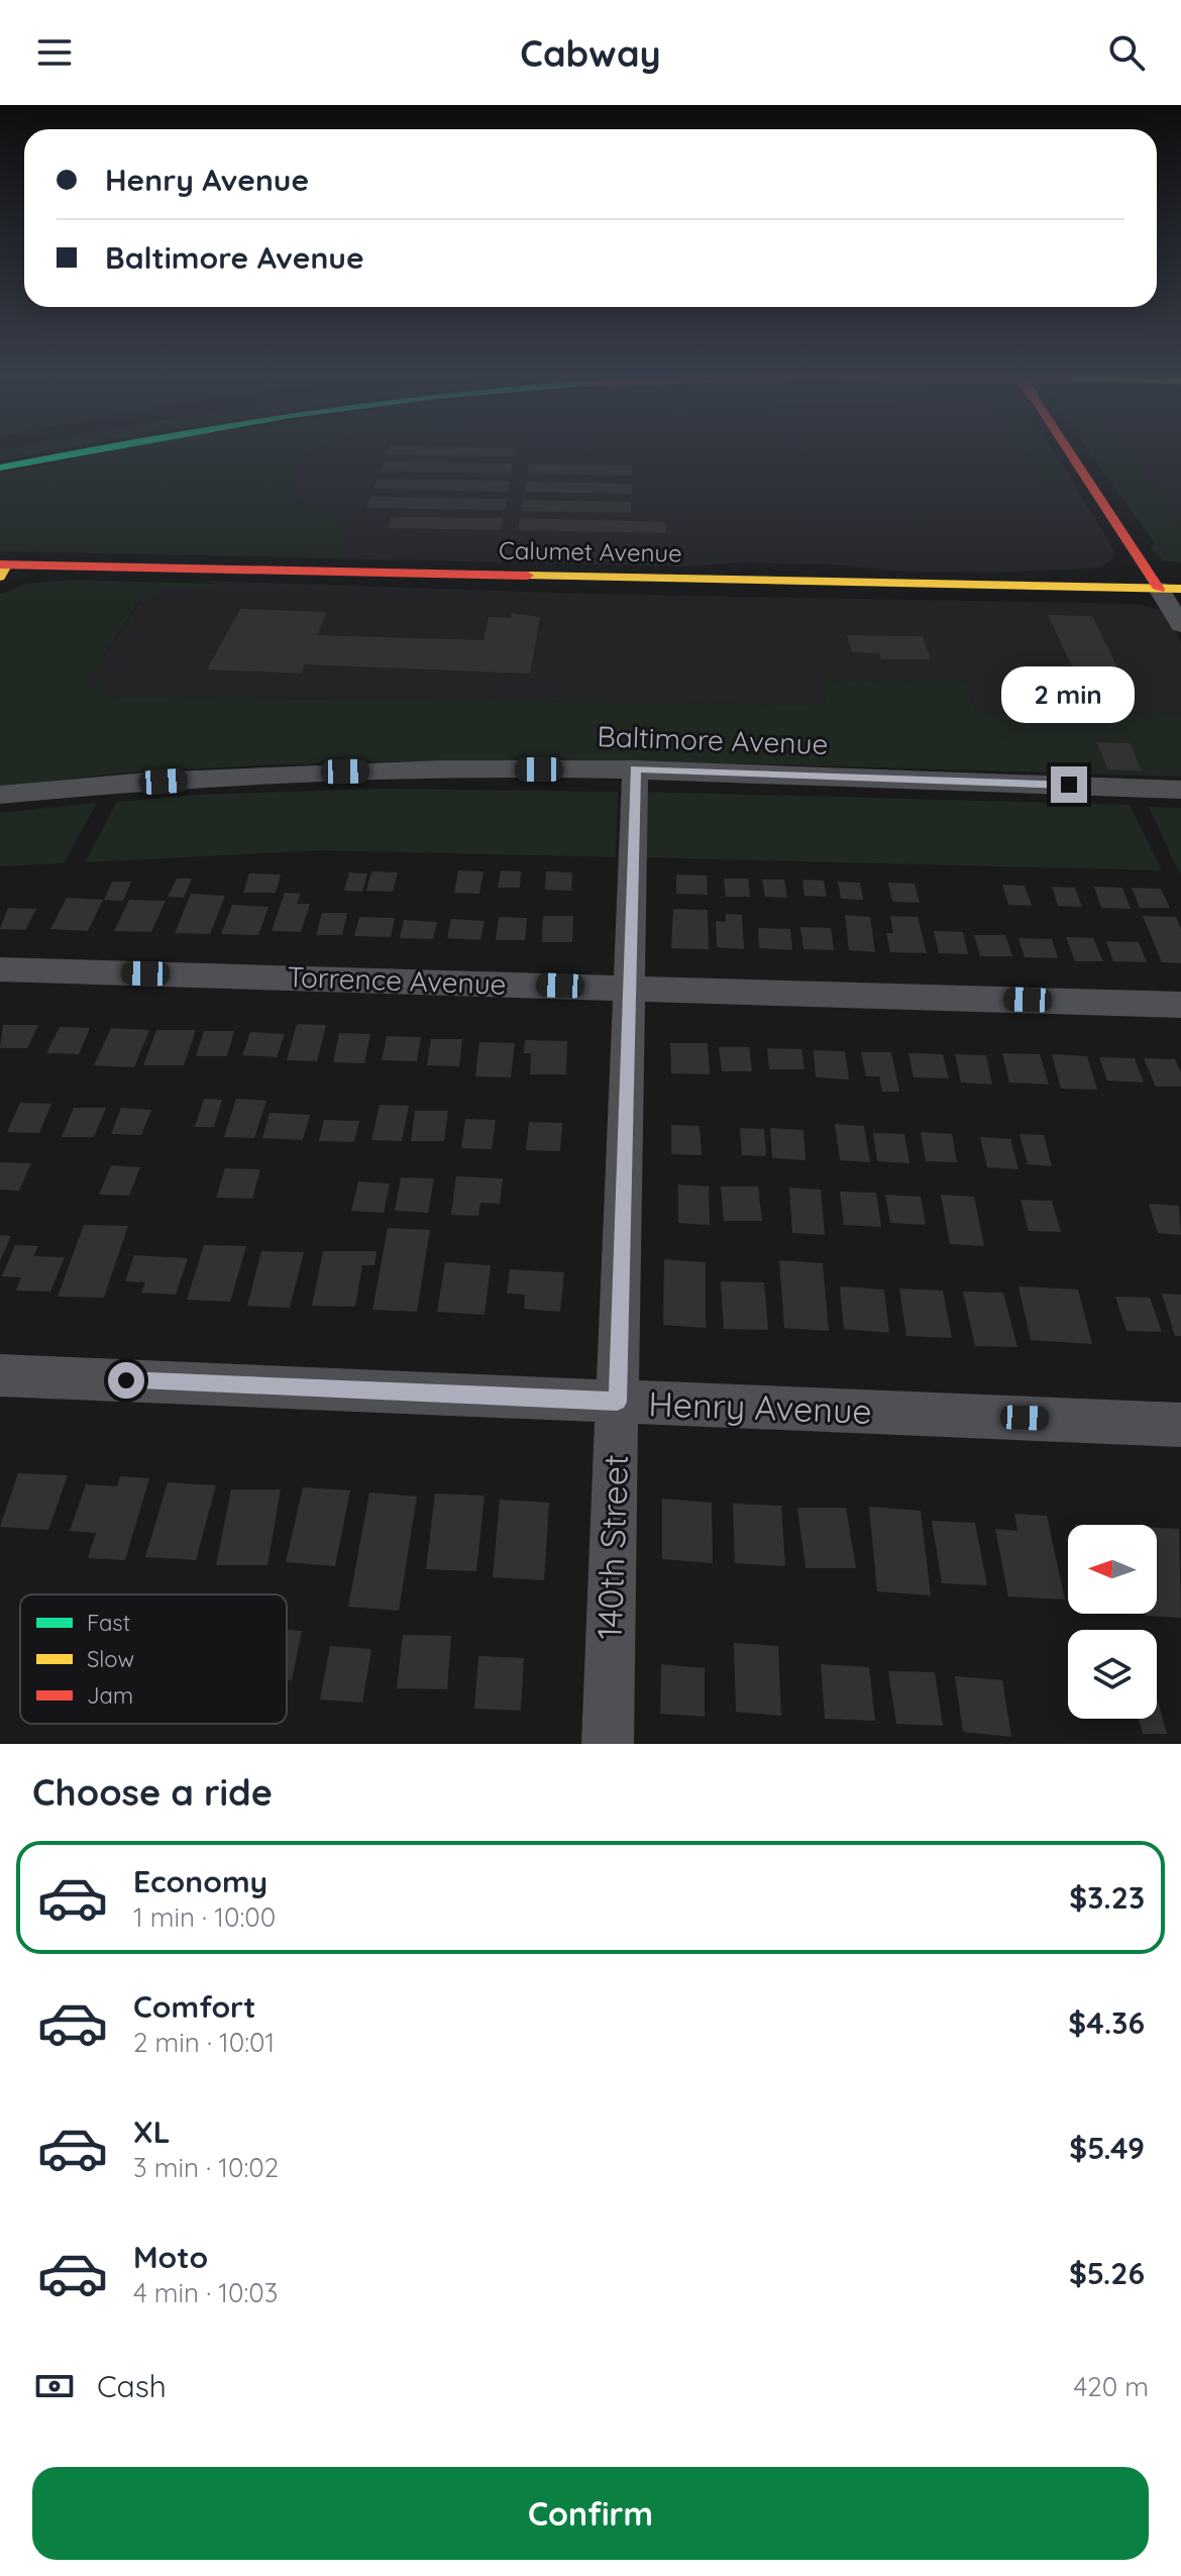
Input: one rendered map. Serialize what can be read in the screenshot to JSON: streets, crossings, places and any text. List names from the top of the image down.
{
  "streets": {
    "main road": ["Calumet Avenue"],
    "street": [
      "Baltimore Avenue",
      "Torrence Avenue",
      "Henry Avenue",
      "140th Street"
    ]
  },
  "crossings": [
    ["Baltimore Avenue", "140th Street"],
    ["Torrence Avenue", "140th Street"],
    ["Henry Avenue", "140th Street"]
  ],
  "legend": ["Fast", "Slow", "Jam"],
  "north": "left",
  "page": {
    "header": "Cabway",
    "banner": ["Henry Avenue", "Baltimore Avenue"],
    "bubble": "2 min",
    "heading": "Choose a ride",
    "list": [
      {
        "name": "Economy",
        "note": "1 min · 10:00",
        "value": "$3.23"
      },
      {
        "name": "Comfort",
        "note": "2 min · 10:01",
        "value": "$4.36"
      },
      {
        "name": "XL",
        "note": "3 min · 10:02",
        "value": "$5.49"
      },
      {
        "name": "Moto",
        "note": "4 min · 10:03",
        "value": "$5.26"
      }
    ],
    "pay": ["Cash", "420 m"],
    "buttons": "Confirm"
  }
}
